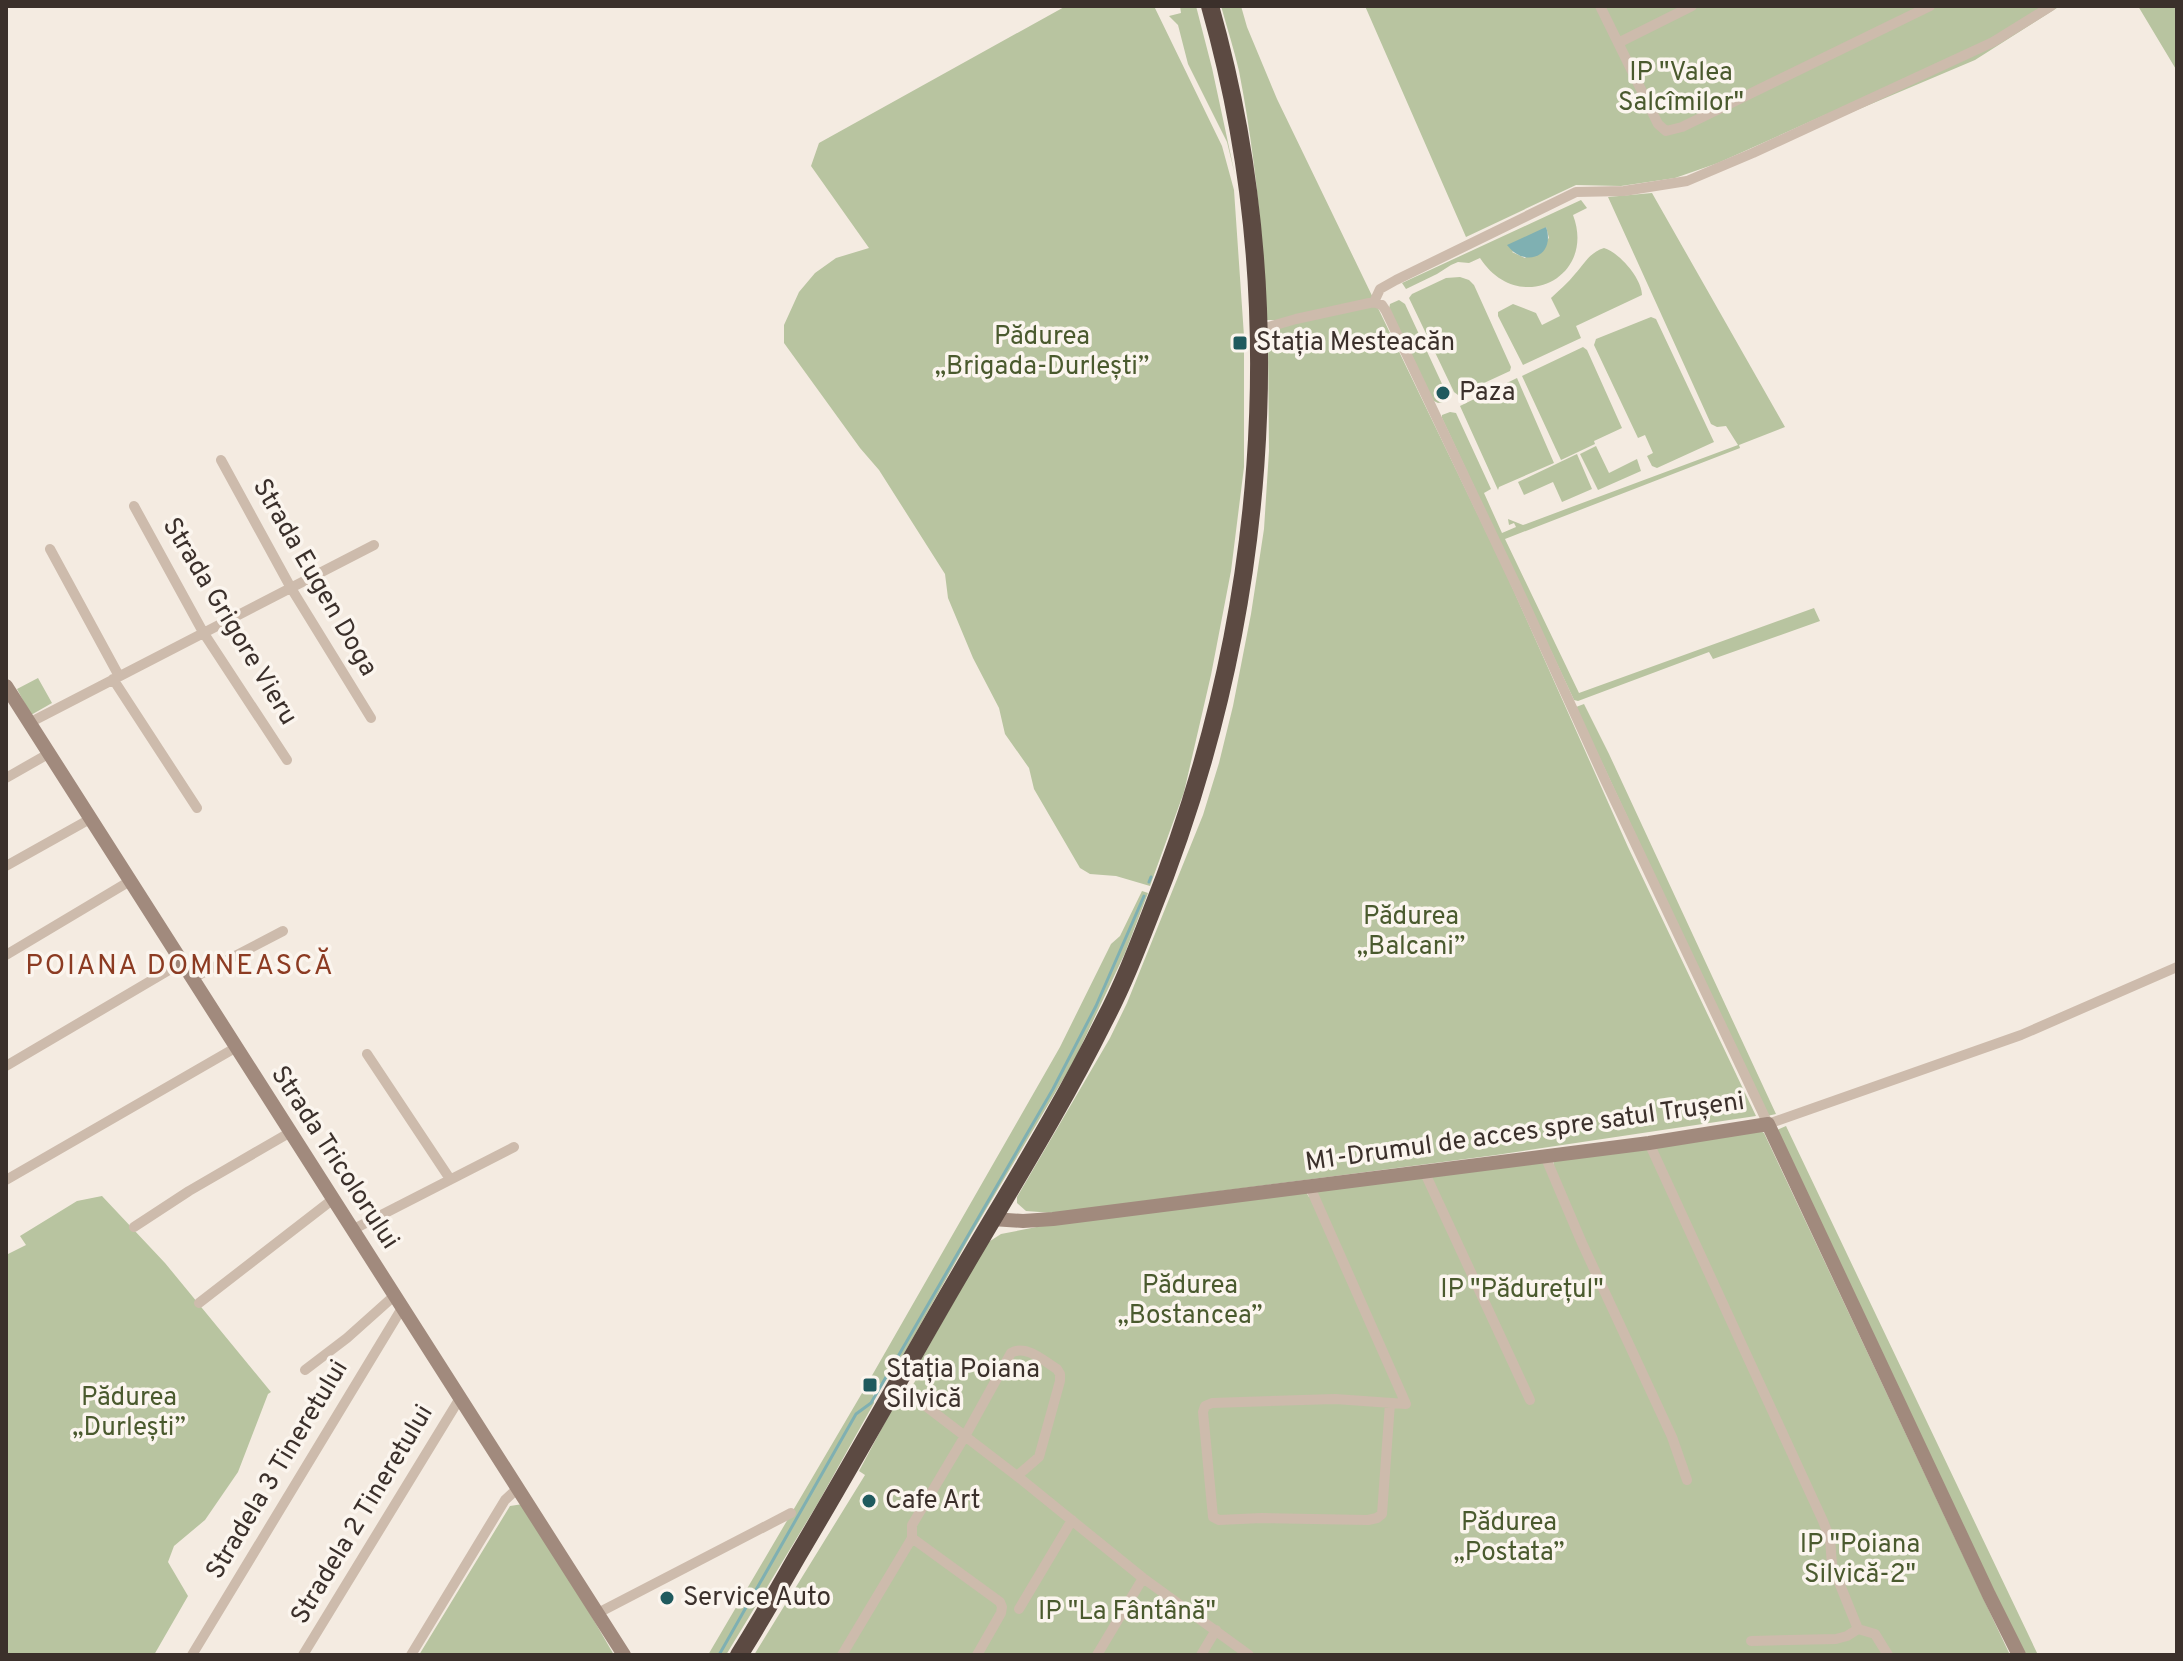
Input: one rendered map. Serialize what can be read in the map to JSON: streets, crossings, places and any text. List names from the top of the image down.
{
  "streets": {
    "street": [
      "Strada Eugen Doga",
      "Strada Grigore Vieru",
      "M1-Drumul de acces spre satul Trușeni",
      "Strada Tricolorului",
      "Stradela 3 Tineretului",
      "Stradela 2 Tineretului"
    ]
  },
  "crossings": [
    ["Strada Tricolorului", "Stradela 3 Tineretului"],
    ["Strada Tricolorului", "Stradela 2 Tineretului"]
  ],
  "districts": ["POIANA DOMNEASCĂ"],
  "parks": [
    "IP \"Valea Salcîmilor\"",
    "Pădurea „Brigada-Durlești”",
    "Pădurea „Balcani”",
    "Pădurea „Bostancea”",
    "IP \"Pădurețul\"",
    "Pădurea „Durlești”",
    "Pădurea „Postata”",
    "IP \"Poiana Silvică-2\"",
    "IP \"La Fântână\""
  ],
  "places": {
    "transit": ["Stația Mesteacăn", "Stația Poiana Silvică"],
    "other": ["Paza", "Cafe Art", "Service Auto"]
  }
}
